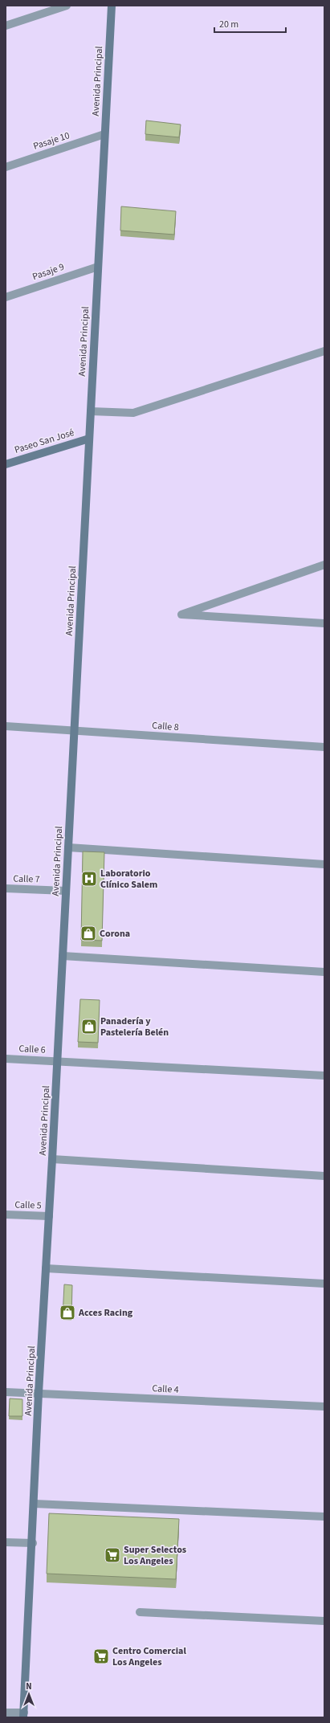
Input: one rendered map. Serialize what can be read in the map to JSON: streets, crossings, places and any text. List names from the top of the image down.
{
  "streets": {
    "street": [
      "Avenida Principal",
      "Pasaje 10",
      "Pasaje 9",
      "Paseo San José",
      "Calle 8",
      "Calle 7",
      "Calle 6",
      "Calle 5",
      "Calle 4"
    ]
  },
  "crossings": [
    ["Avenida Principal", "Pasaje 10"],
    ["Avenida Principal", "Pasaje 9"],
    ["Avenida Principal", "Paseo San José"],
    ["Avenida Principal", "Calle 8"],
    ["Avenida Principal", "Calle 7"],
    ["Avenida Principal", "Calle 6"],
    ["Avenida Principal", "Calle 5"],
    ["Avenida Principal", "Calle 4"]
  ],
  "places": {
    "hospital": ["Laboratorio Clínico Salem"],
    "shop": ["Corona", "Panadería y Pastelería Belén", "Acces Racing"],
    "supermarket": ["Super Selectos Los Angeles", "Centro Comercial Los Angeles"]
  },
  "scale_bar": "20 m",
  "north": "top"
}
